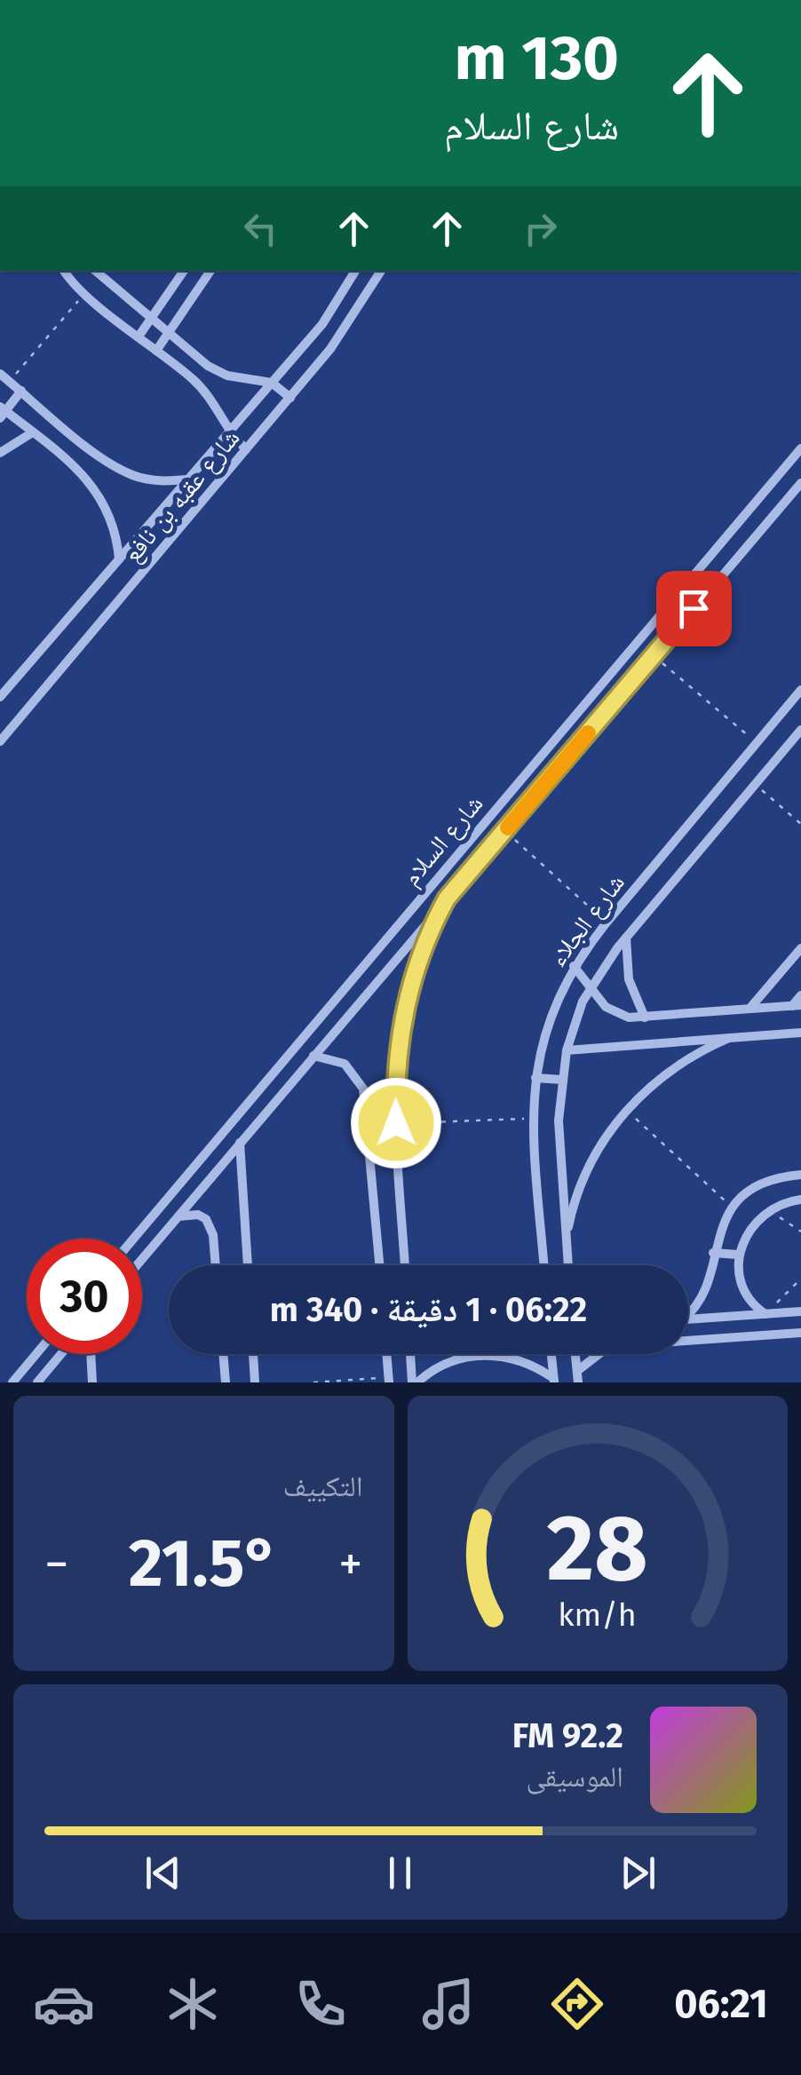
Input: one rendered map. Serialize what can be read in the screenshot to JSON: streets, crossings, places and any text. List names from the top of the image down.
{
  "streets": {
    "street": ["شارع عقبه بن نافع", "شارع السلام", "شارع الجلاء"]
  },
  "page": {
    "turn": ["130 m", "شارع السلام"],
    "limit": "30",
    "trip": "06:22 · 1 دقيقة · 340 m",
    "tile": "التكييف",
    "heat": ["−", "21.5°", "+"],
    "song": ["92.2 FM", "الموسيقى"],
    "tabs": "06:21",
    "gauge": ["28", "km/h"]
  }
}
